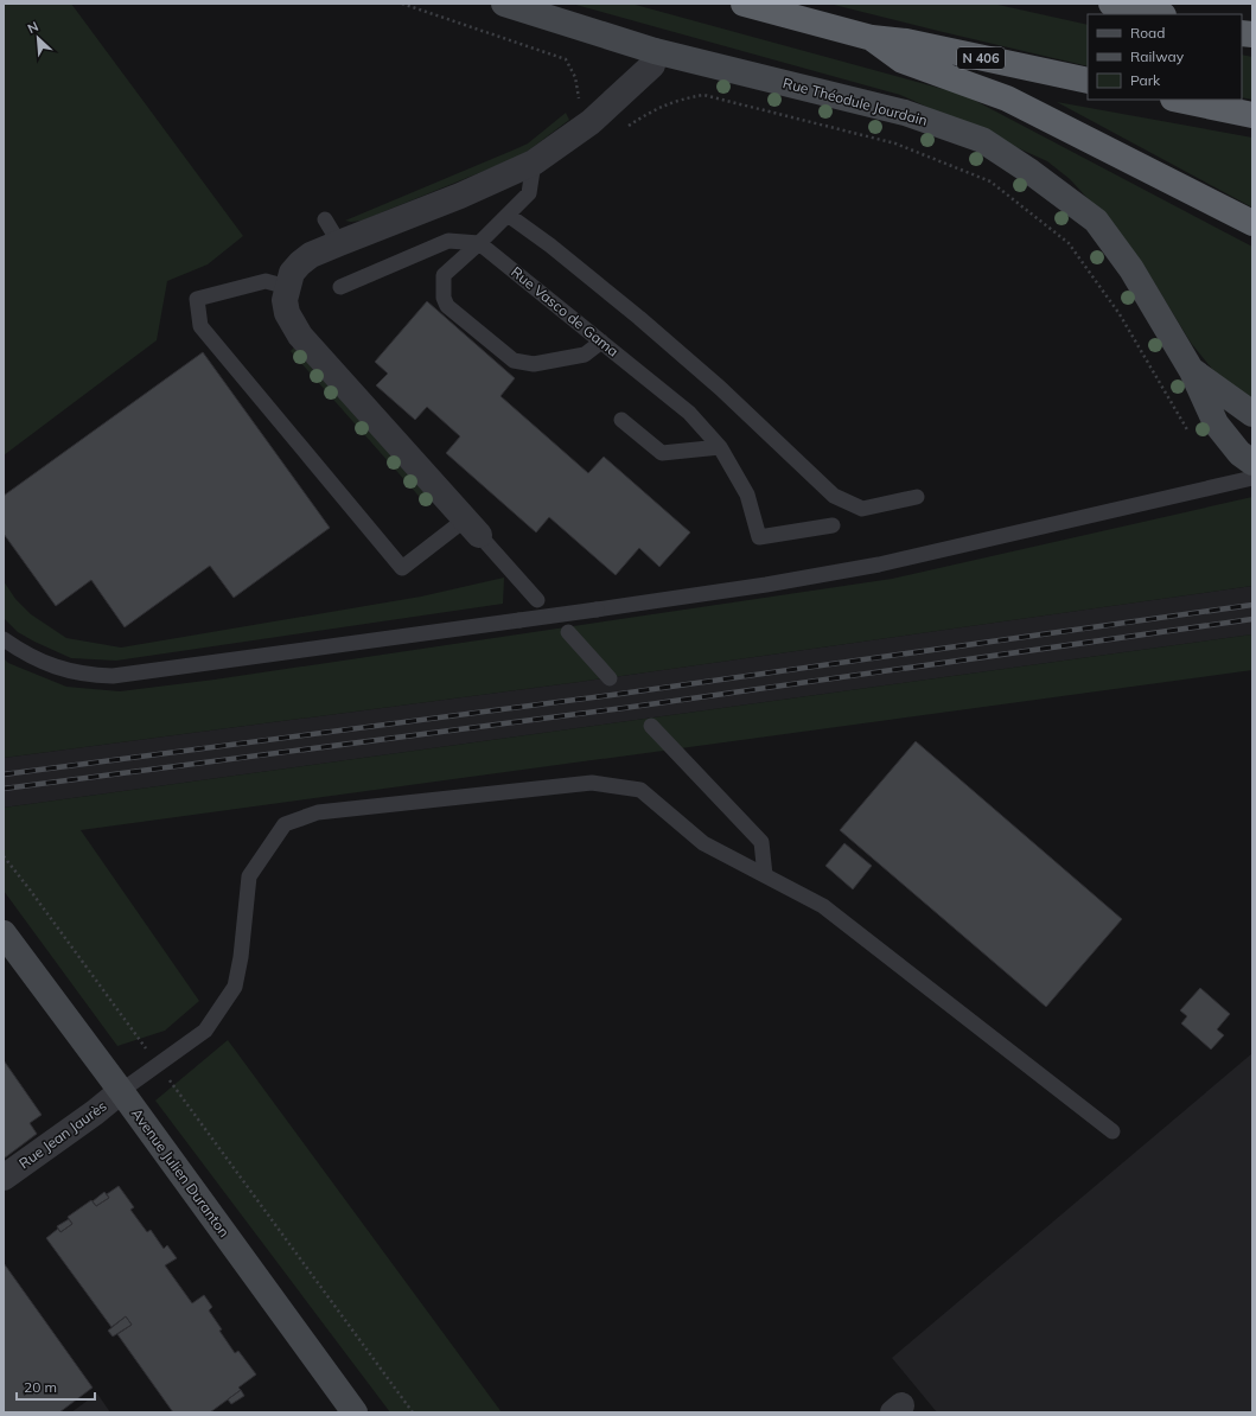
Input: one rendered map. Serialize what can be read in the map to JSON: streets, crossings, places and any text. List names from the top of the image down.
{
  "streets": {
    "highway": ["N 406"],
    "main road": ["Rue Théodule Jourdain", "Avenue Julien Duranton"],
    "street": ["Rue Jean Jaurès"],
    "lane": ["Rue Vasco de Gama"]
  },
  "crossings": [
    ["Rue Jean Jaurès", "Avenue Julien Duranton"]
  ],
  "legend": ["Road", "Railway", "Park"],
  "scale_bar": "20 m",
  "north": "top left"
}
